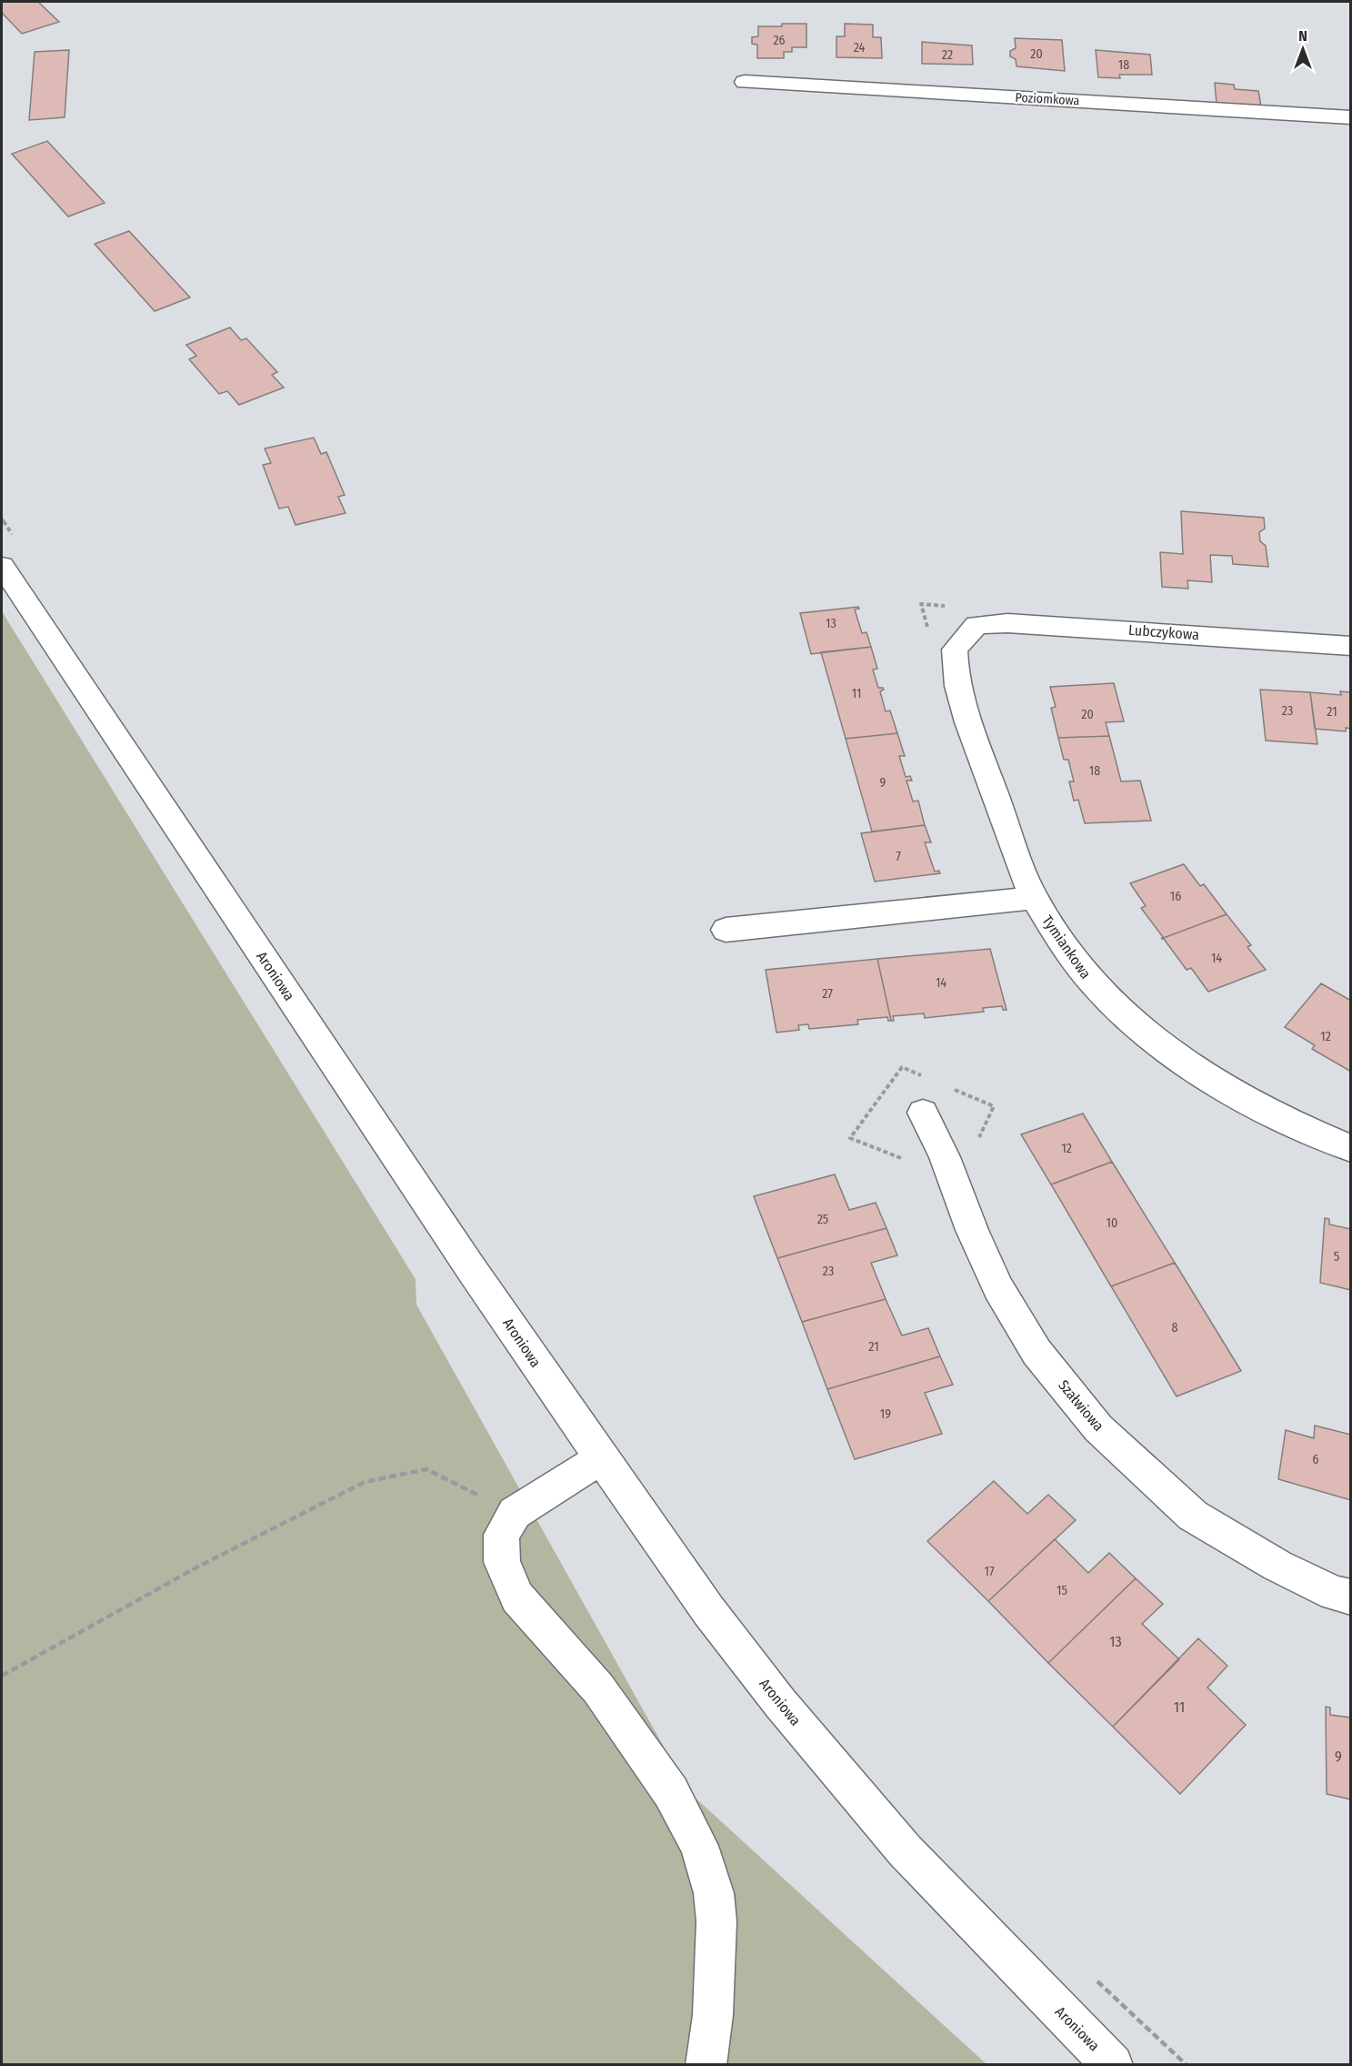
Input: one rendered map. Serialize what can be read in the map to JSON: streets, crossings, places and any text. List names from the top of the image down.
{
  "streets": {
    "street": [
      "Poziomkowa",
      "Lubczykowa",
      "Tymiankowa",
      "Aroniowa",
      "Szałwiowa"
    ]
  },
  "crossings": [
    ["Lubczykowa", "Tymiankowa"]
  ],
  "house_numbers": [
    "26",
    "24",
    "20",
    "22",
    "18",
    "13",
    "11",
    "23",
    "21",
    "20",
    "18",
    "9",
    "7",
    "16",
    "14",
    "14",
    "27",
    "12",
    "12",
    "25",
    "10",
    "5",
    "23",
    "8",
    "21",
    "19",
    "6",
    "17",
    "15",
    "13",
    "11",
    "9"
  ],
  "north": "top"
}
